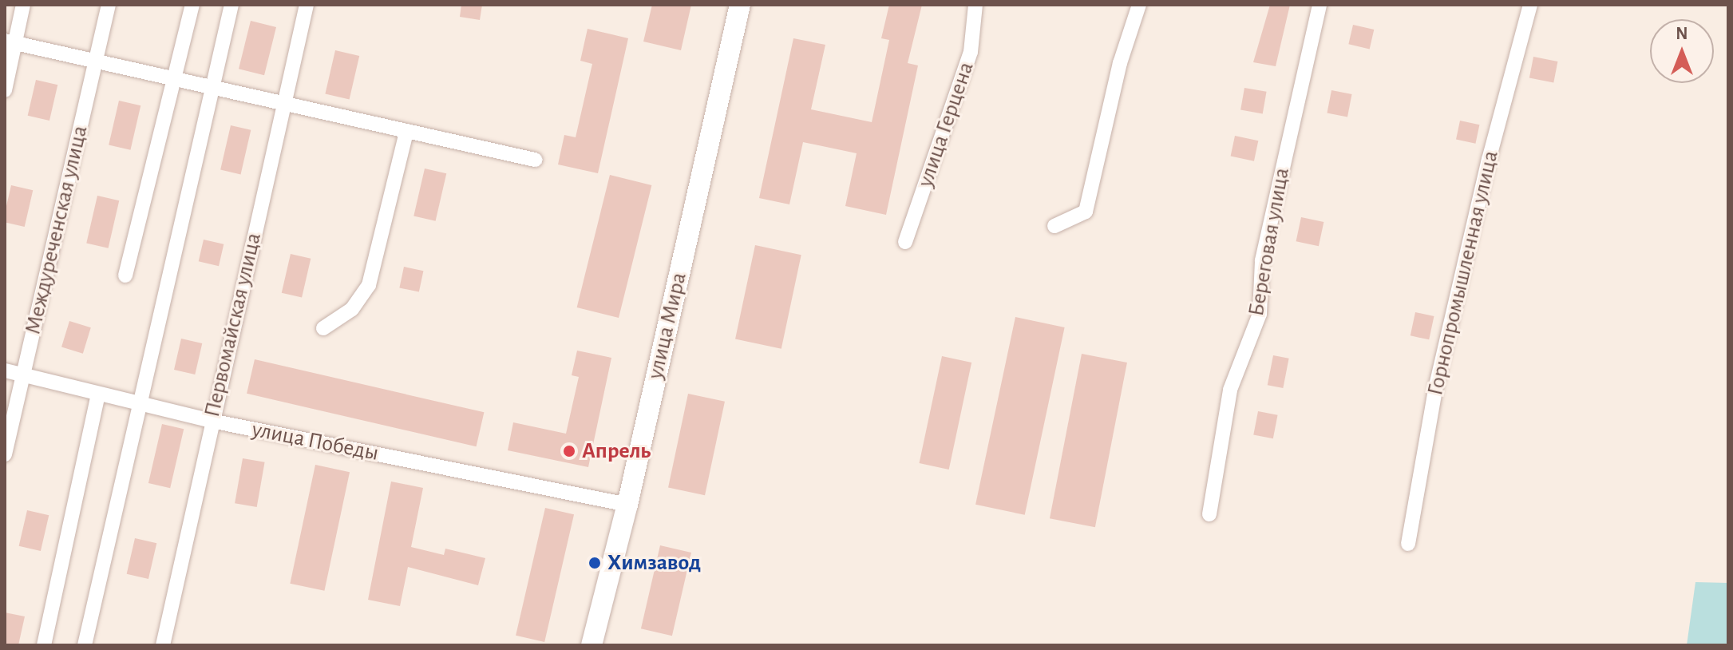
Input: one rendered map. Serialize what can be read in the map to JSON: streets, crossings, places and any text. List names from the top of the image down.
{
  "streets": {
    "main road": ["улица Мира"],
    "street": [
      "улица Герцена",
      "Междуреченская улица",
      "Береговая улица",
      "Горнопромышленная улица",
      "Первомайская улица",
      "улица Победы"
    ]
  },
  "crossings": [
    ["Междуреченская улица", "улица Победы"],
    ["Первомайская улица", "улица Победы"],
    ["улица Мира", "улица Победы"]
  ],
  "places": ["Апрель", "Химзавод"],
  "north": "top"
}
